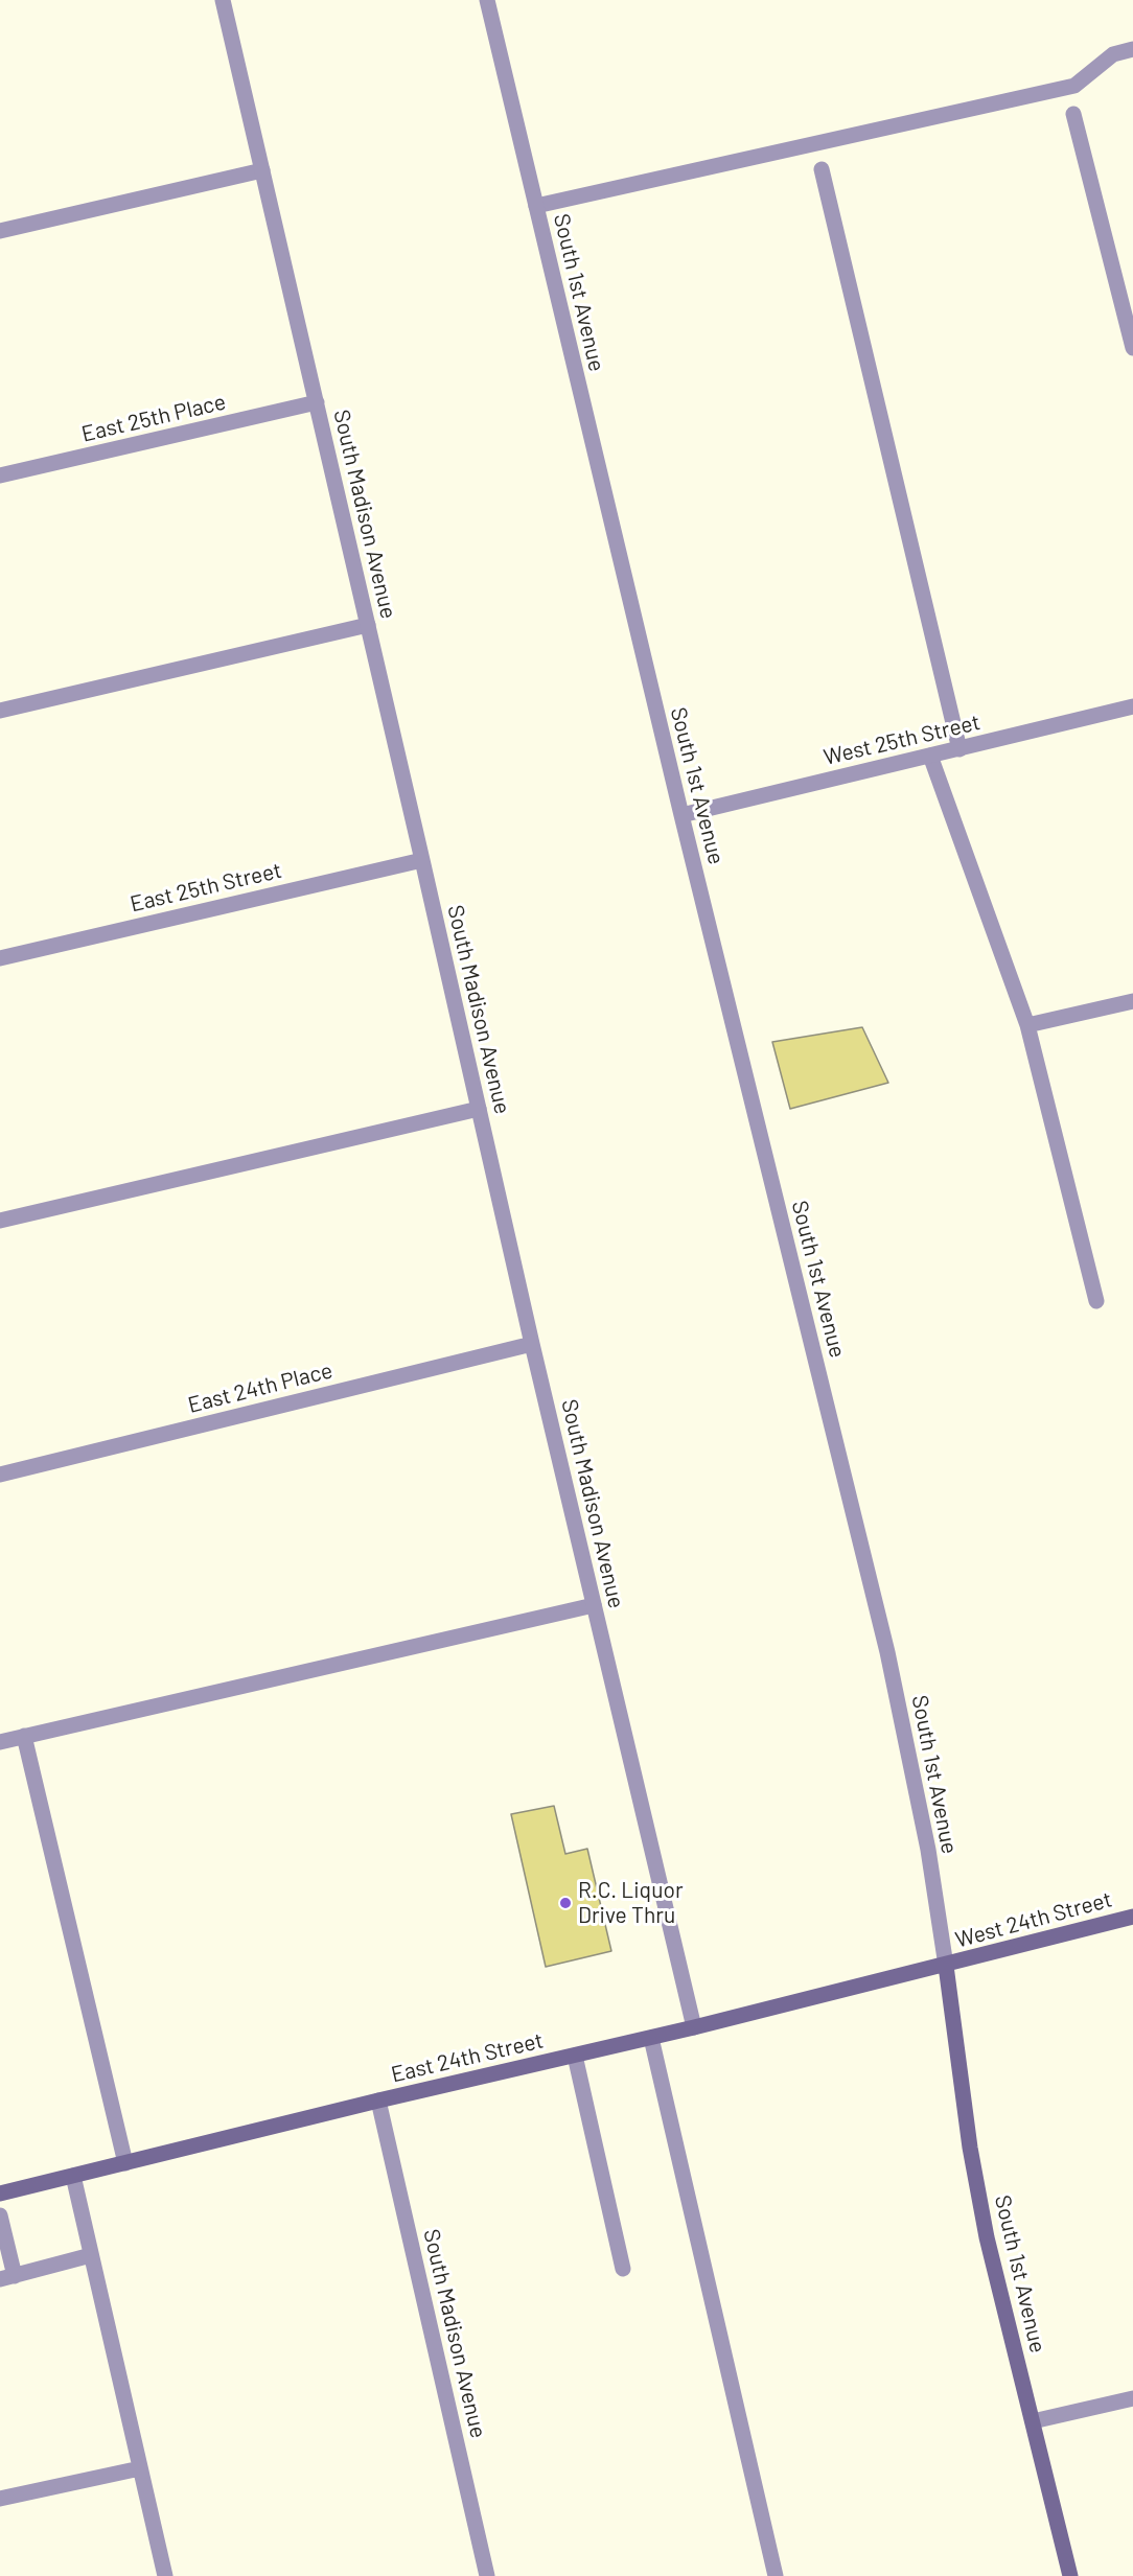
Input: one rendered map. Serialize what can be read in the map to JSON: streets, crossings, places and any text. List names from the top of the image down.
{
  "streets": {
    "main road": ["South 1st Avenue", "West 24th Street", "East 24th Street"],
    "street": [
      "East 25th Place",
      "South Madison Avenue",
      "West 25th Street",
      "East 25th Street",
      "East 24th Place"
    ]
  },
  "crossings": [
    ["South 1st Avenue", "West 25th Street"],
    ["South 1st Avenue", "West 24th Street"],
    ["South 1st Avenue", "East 24th Street"],
    ["East 25th Place", "South Madison Avenue"],
    ["South Madison Avenue", "East 25th Street"],
    ["South Madison Avenue", "East 24th Place"],
    ["South Madison Avenue", "East 24th Street"],
    ["West 24th Street", "East 24th Street"]
  ],
  "places": ["R.C. Liquor Drive Thru"]
}
